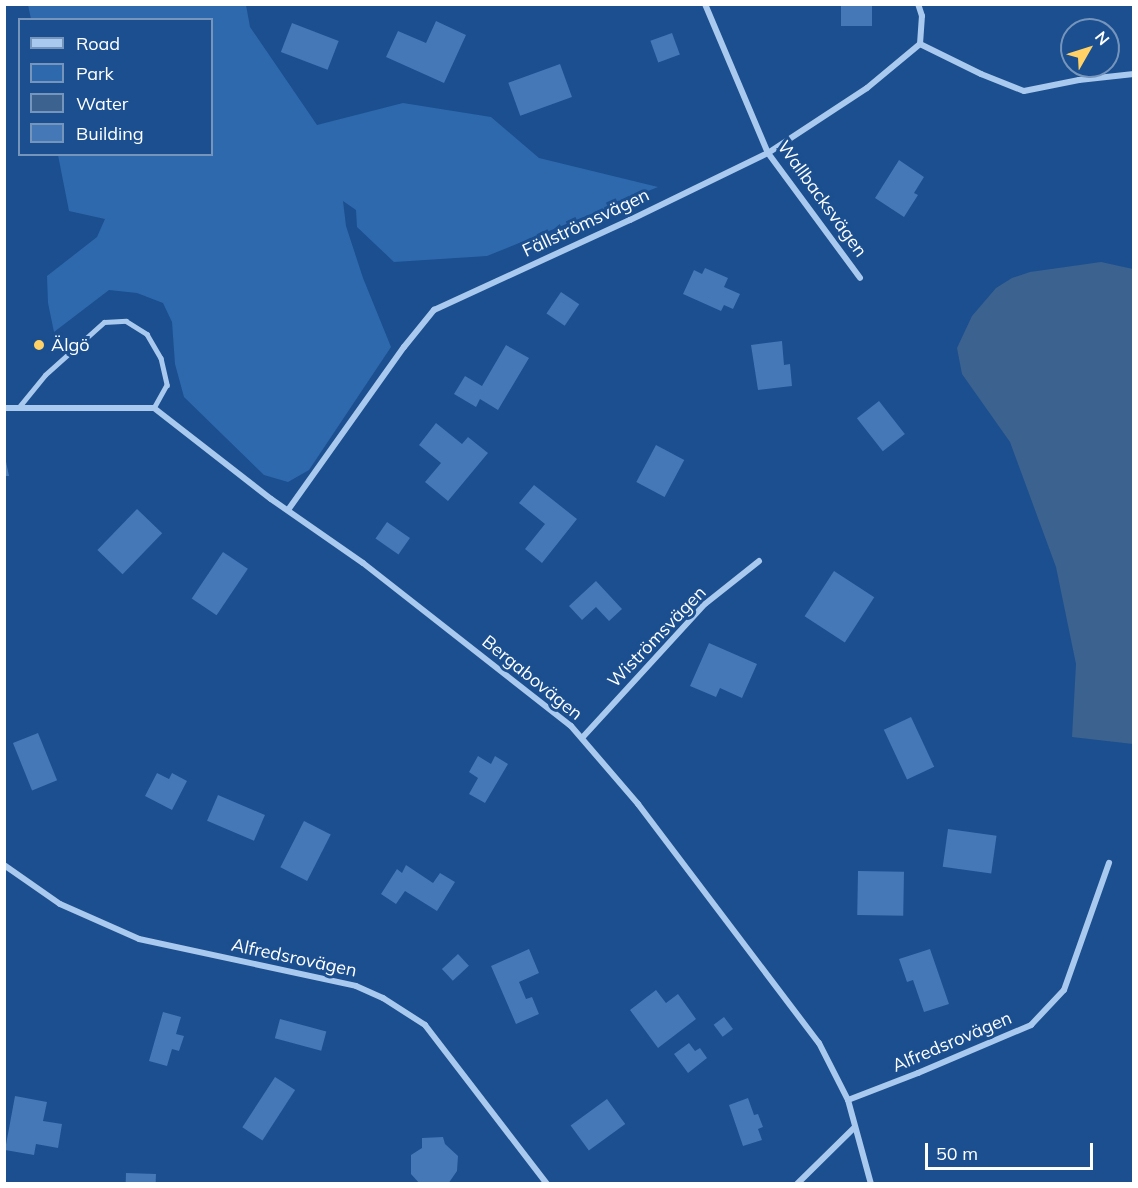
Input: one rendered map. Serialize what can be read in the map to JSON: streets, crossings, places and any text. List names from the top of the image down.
{
  "streets": {
    "street": [
      "Wallbacksvägen",
      "Fällströmsvägen",
      "Wiströmsvägen",
      "Bergabovägen",
      "Alfredsrovägen"
    ]
  },
  "crossings": [
    ["Wallbacksvägen", "Fällströmsvägen"],
    ["Fällströmsvägen", "Bergabovägen"],
    ["Wiströmsvägen", "Bergabovägen"],
    ["Bergabovägen", "Alfredsrovägen"]
  ],
  "places": ["Älgö"],
  "legend": [
    "Road",
    "Park",
    "Water",
    "Building"
  ],
  "scale_bar": "50 m",
  "north": "top right"
}
